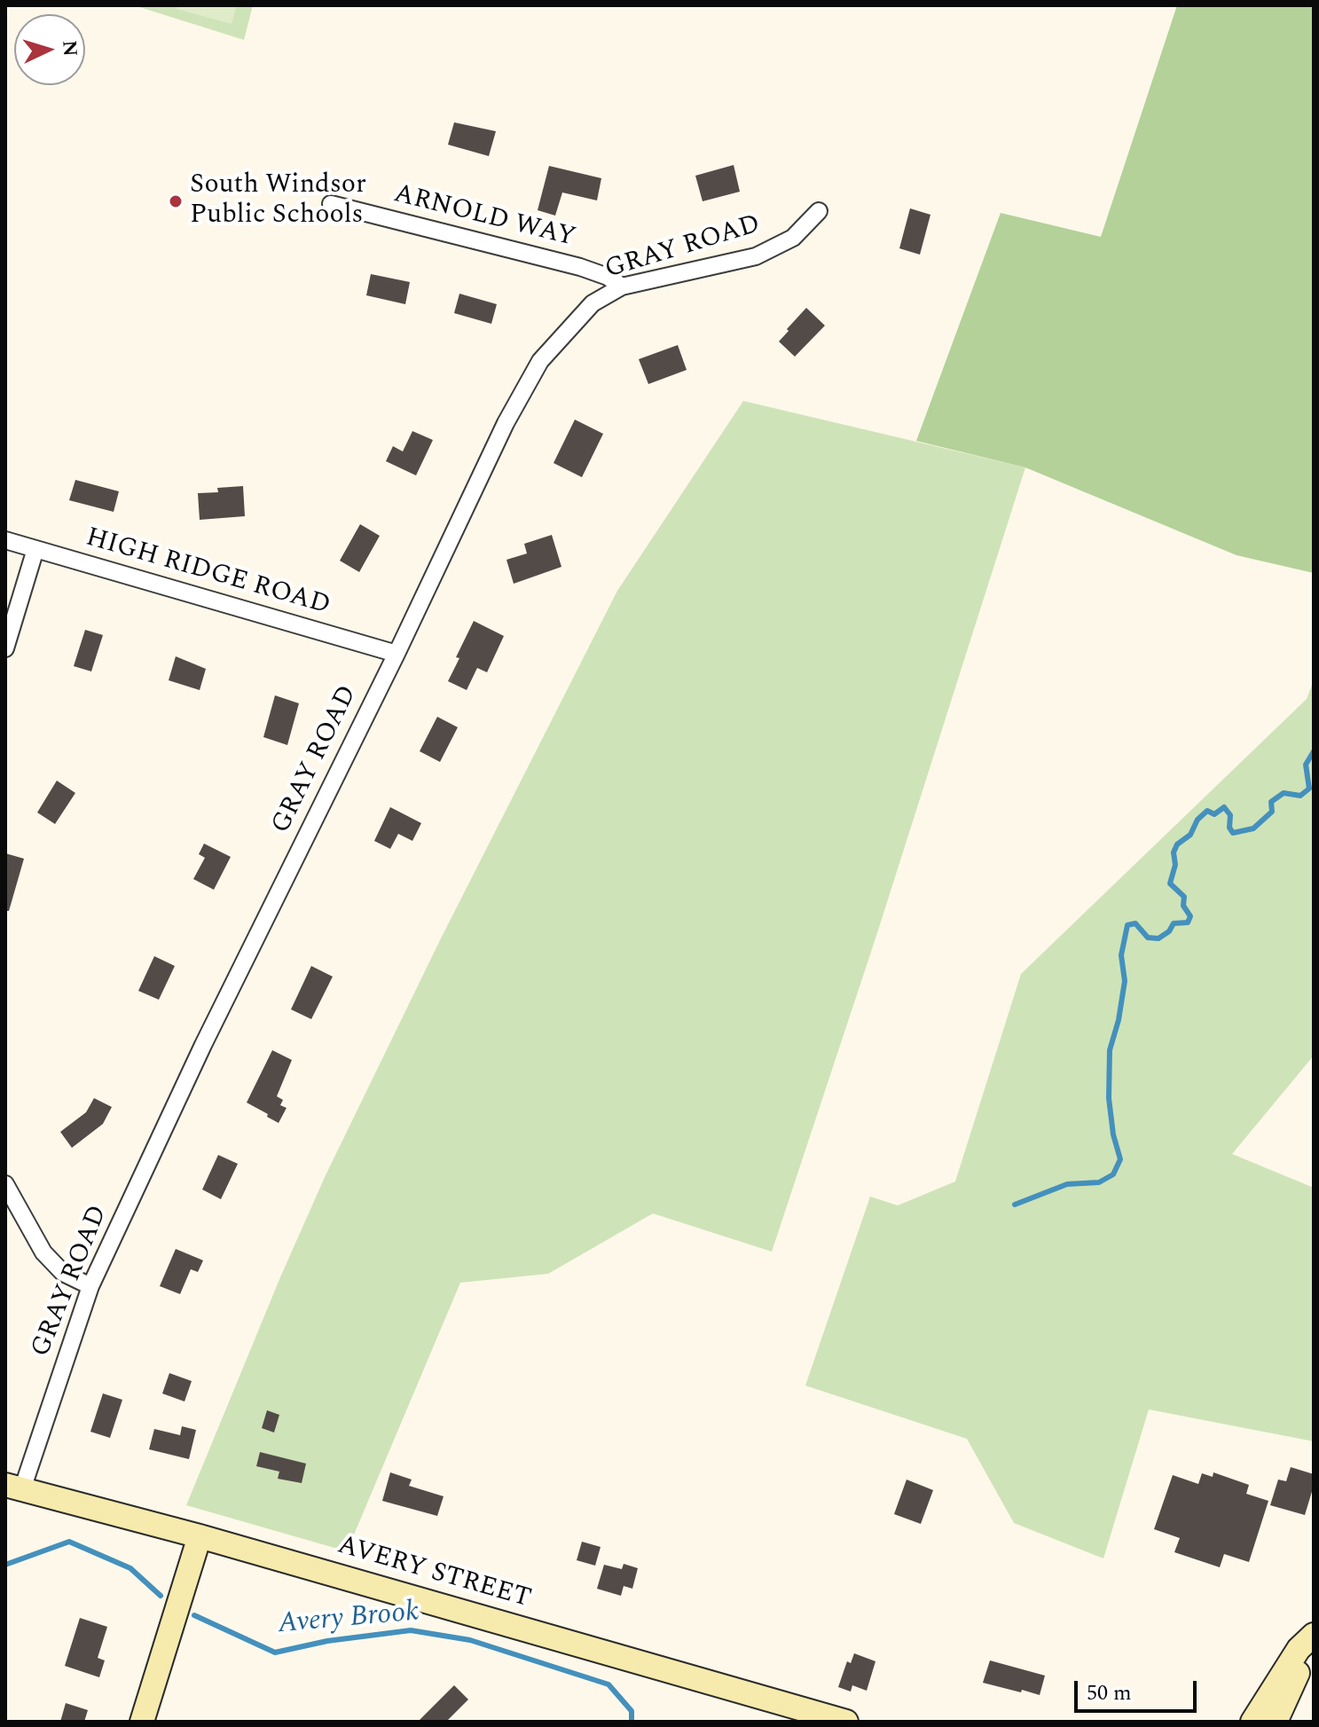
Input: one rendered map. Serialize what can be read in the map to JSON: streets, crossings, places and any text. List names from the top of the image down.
{
  "streets": {
    "main road": ["AVERY STREET"],
    "street": ["ARNOLD WAY", "GRAY ROAD", "HIGH RIDGE ROAD"]
  },
  "crossings": [
    ["ARNOLD WAY", "GRAY ROAD"],
    ["GRAY ROAD", "HIGH RIDGE ROAD"],
    ["GRAY ROAD", "AVERY STREET"]
  ],
  "water": ["Avery Brook"],
  "places": ["South Windsor Public Schools"],
  "scale_bar": "50 m",
  "north": "right"
}
